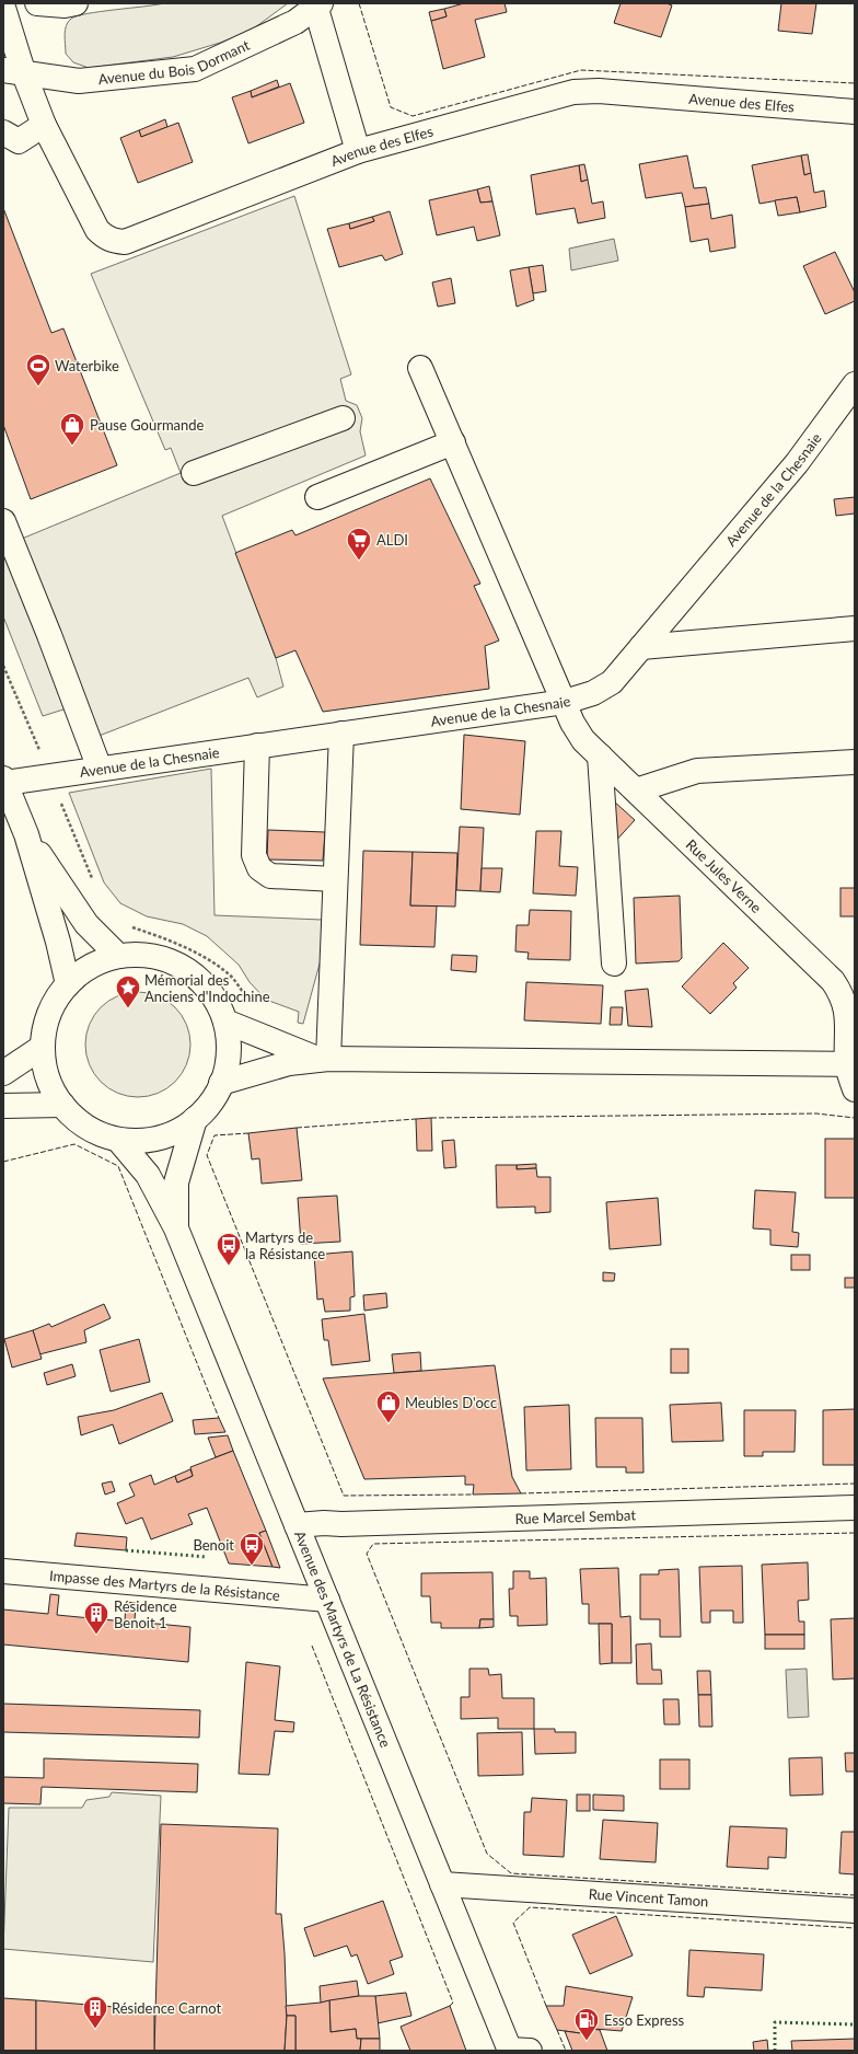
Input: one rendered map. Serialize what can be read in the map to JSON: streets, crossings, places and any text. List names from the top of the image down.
{
  "streets": {
    "street": [
      "Avenue du Bois Dormant",
      "Avenue des Elfes",
      "Avenue de la Chesnaie",
      "Rue Jules Verne",
      "Rue Marcel Sembat",
      "Impasse des Martyrs de la Résistance",
      "Avenue des Martyrs de La Résistance",
      "Rue Vincent Tamon"
    ]
  },
  "crossings": [
    ["Avenue du Bois Dormant", "Avenue des Elfes"],
    ["Avenue de la Chesnaie", "Rue Jules Verne"],
    ["Rue Marcel Sembat", "Avenue des Martyrs de La Résistance"],
    ["Impasse des Martyrs de la Résistance", "Avenue des Martyrs de La Résistance"],
    ["Avenue des Martyrs de La Résistance", "Rue Vincent Tamon"]
  ],
  "places": {
    "sports": ["Waterbike"],
    "shop": ["Pause Gourmande", "Meubles D'occ"],
    "supermarket": ["ALDI"],
    "place": ["Mémorial des Anciens d'Indochine"],
    "bus stop": ["Martyrs de la Résistance", "Benoit"],
    "building": ["Résidence Benoit 1", "Résidence Carnot"],
    "fuel station": ["Esso Express"]
  }
}
